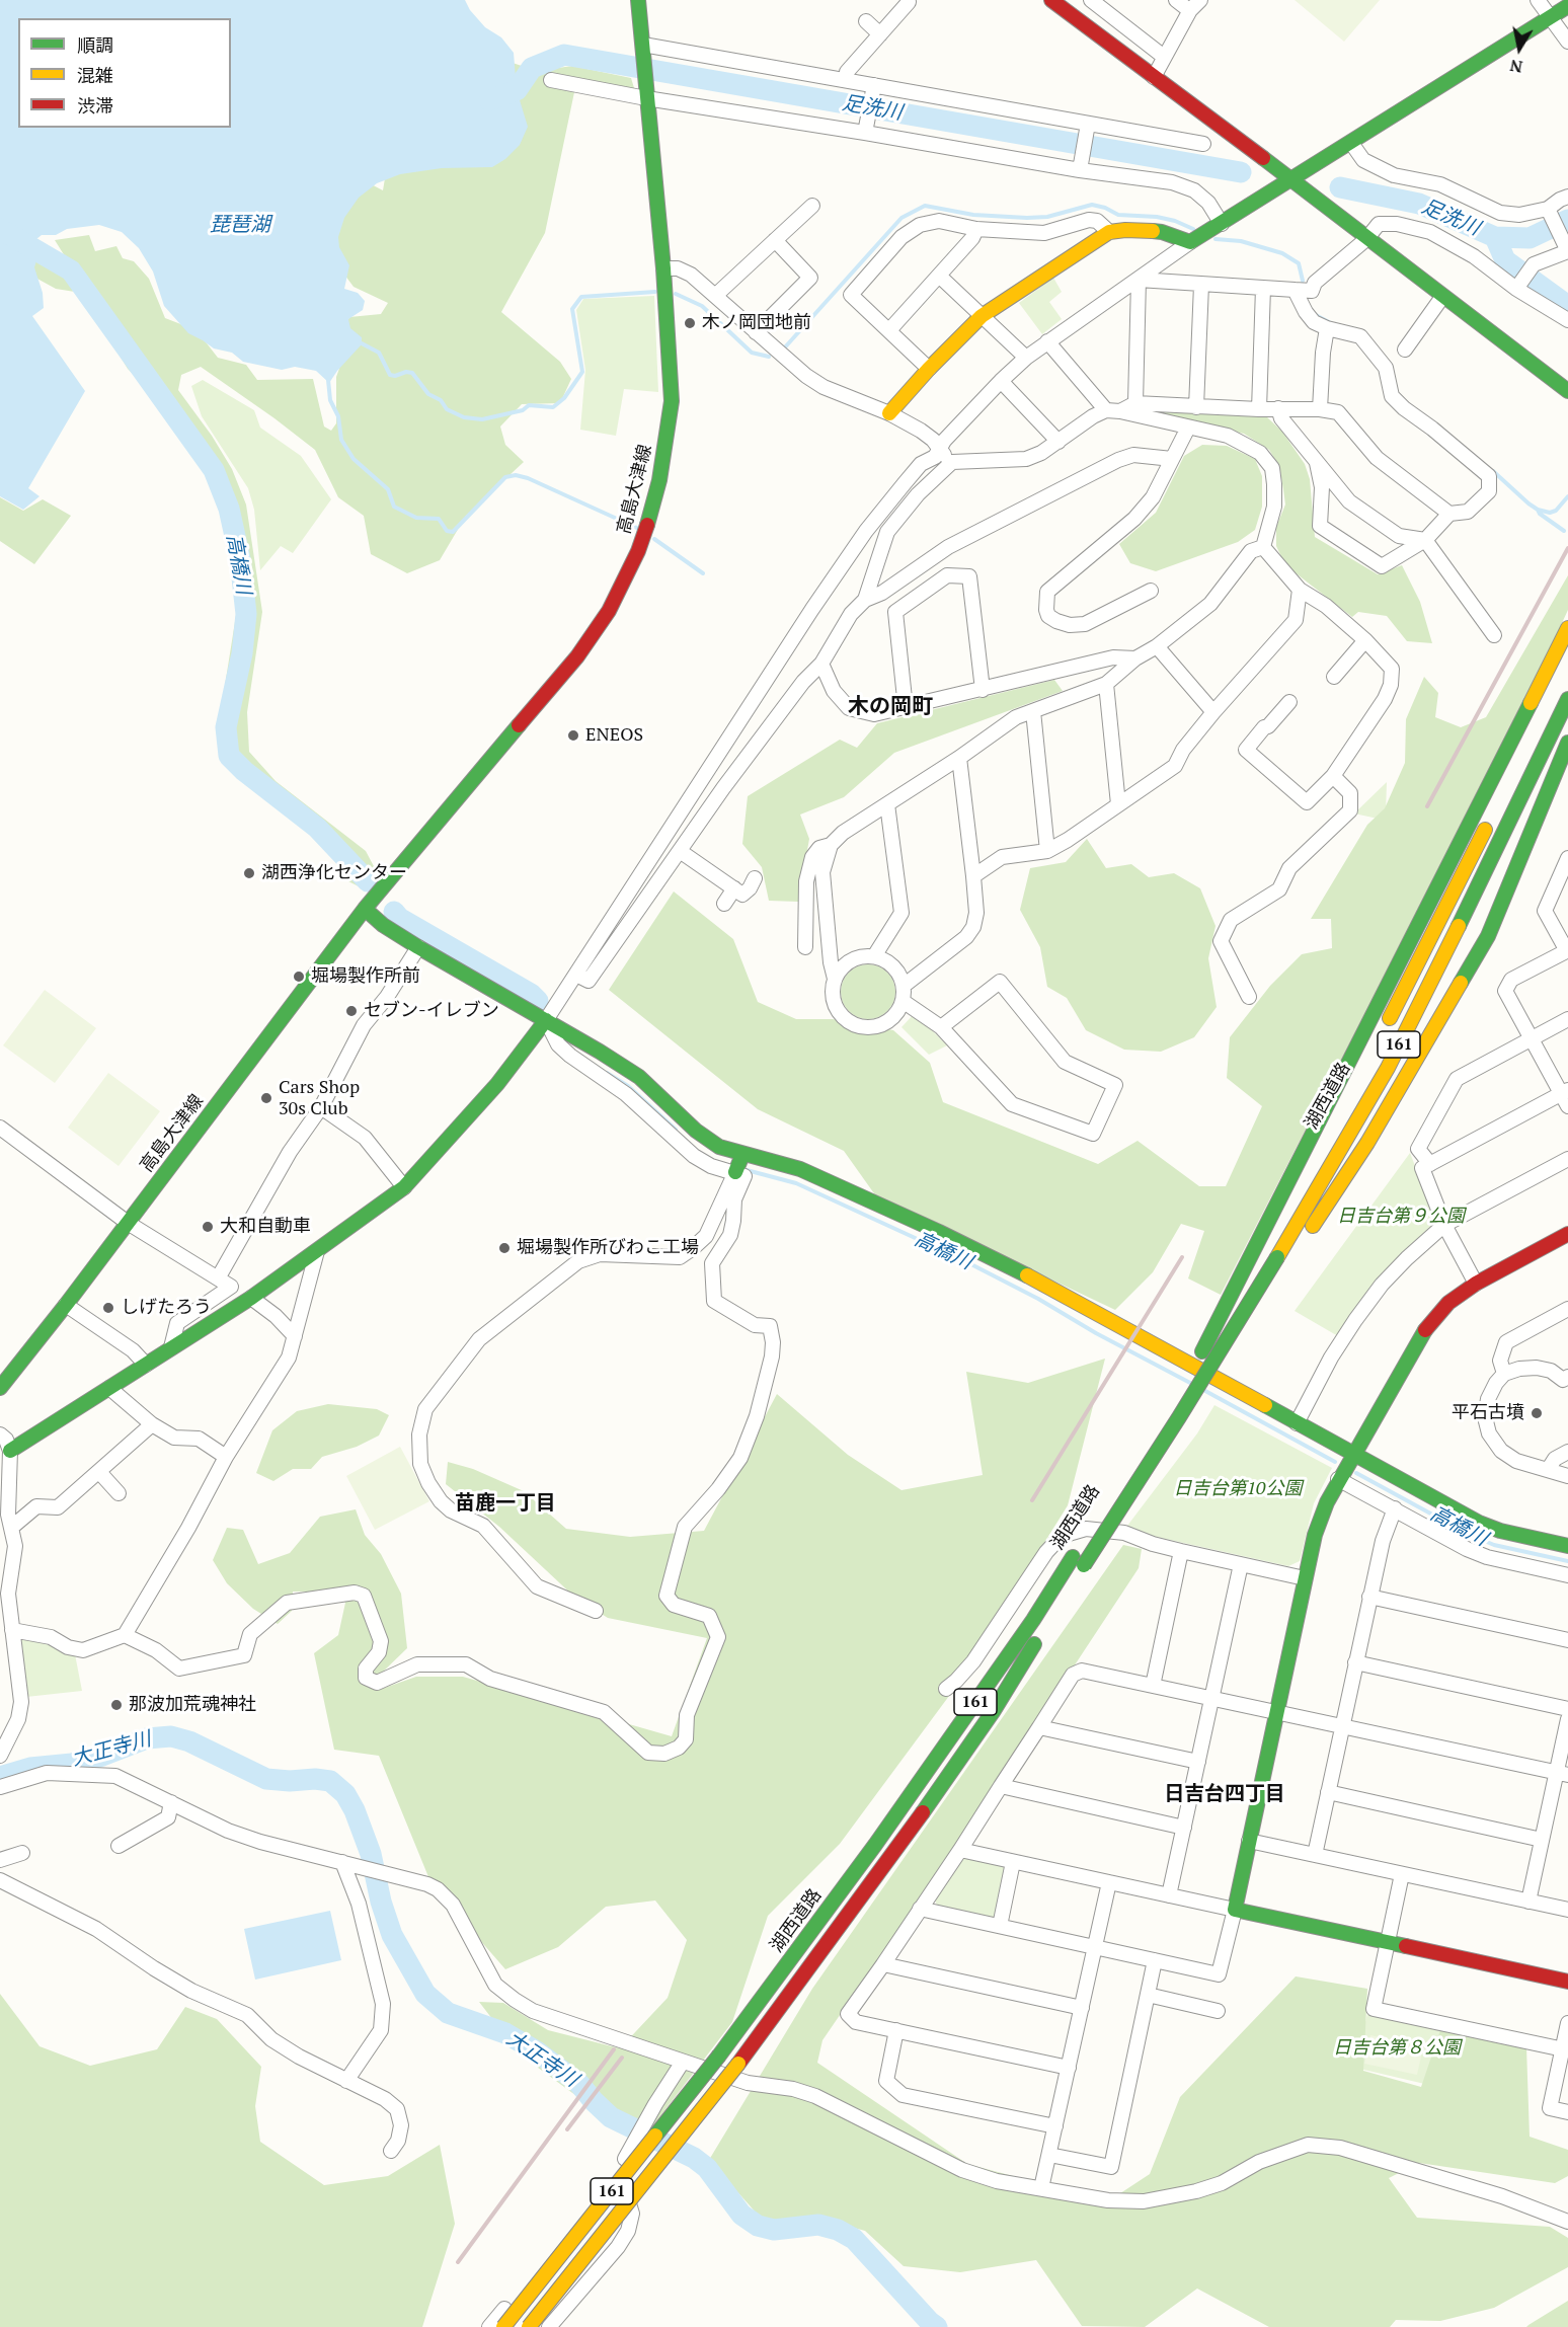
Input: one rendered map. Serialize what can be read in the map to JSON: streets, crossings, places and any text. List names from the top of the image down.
{
  "streets": {
    "main road": ["高島大津線", "161", "湖西道路"]
  },
  "districts": ["木の岡町", "苗鹿一丁目", "日吉台四丁目"],
  "water": [
    "足洗川",
    "琵琶湖",
    "高橋川",
    "大正寺川"
  ],
  "parks": ["日吉台第９公園", "日吉台第10公園", "日吉台第８公園"],
  "places": [
    "木ノ岡団地前",
    "ENEOS",
    "湖西浄化センター",
    "堀場製作所前",
    "セブン-イレブン",
    "Cars Shop 30s Club",
    "大和自動車",
    "堀場製作所びわこ工場",
    "しげたろう",
    "平石古墳",
    "那波加荒魂神社"
  ],
  "legend": ["順調", "混雑", "渋滞"],
  "north": "bottom"
}
